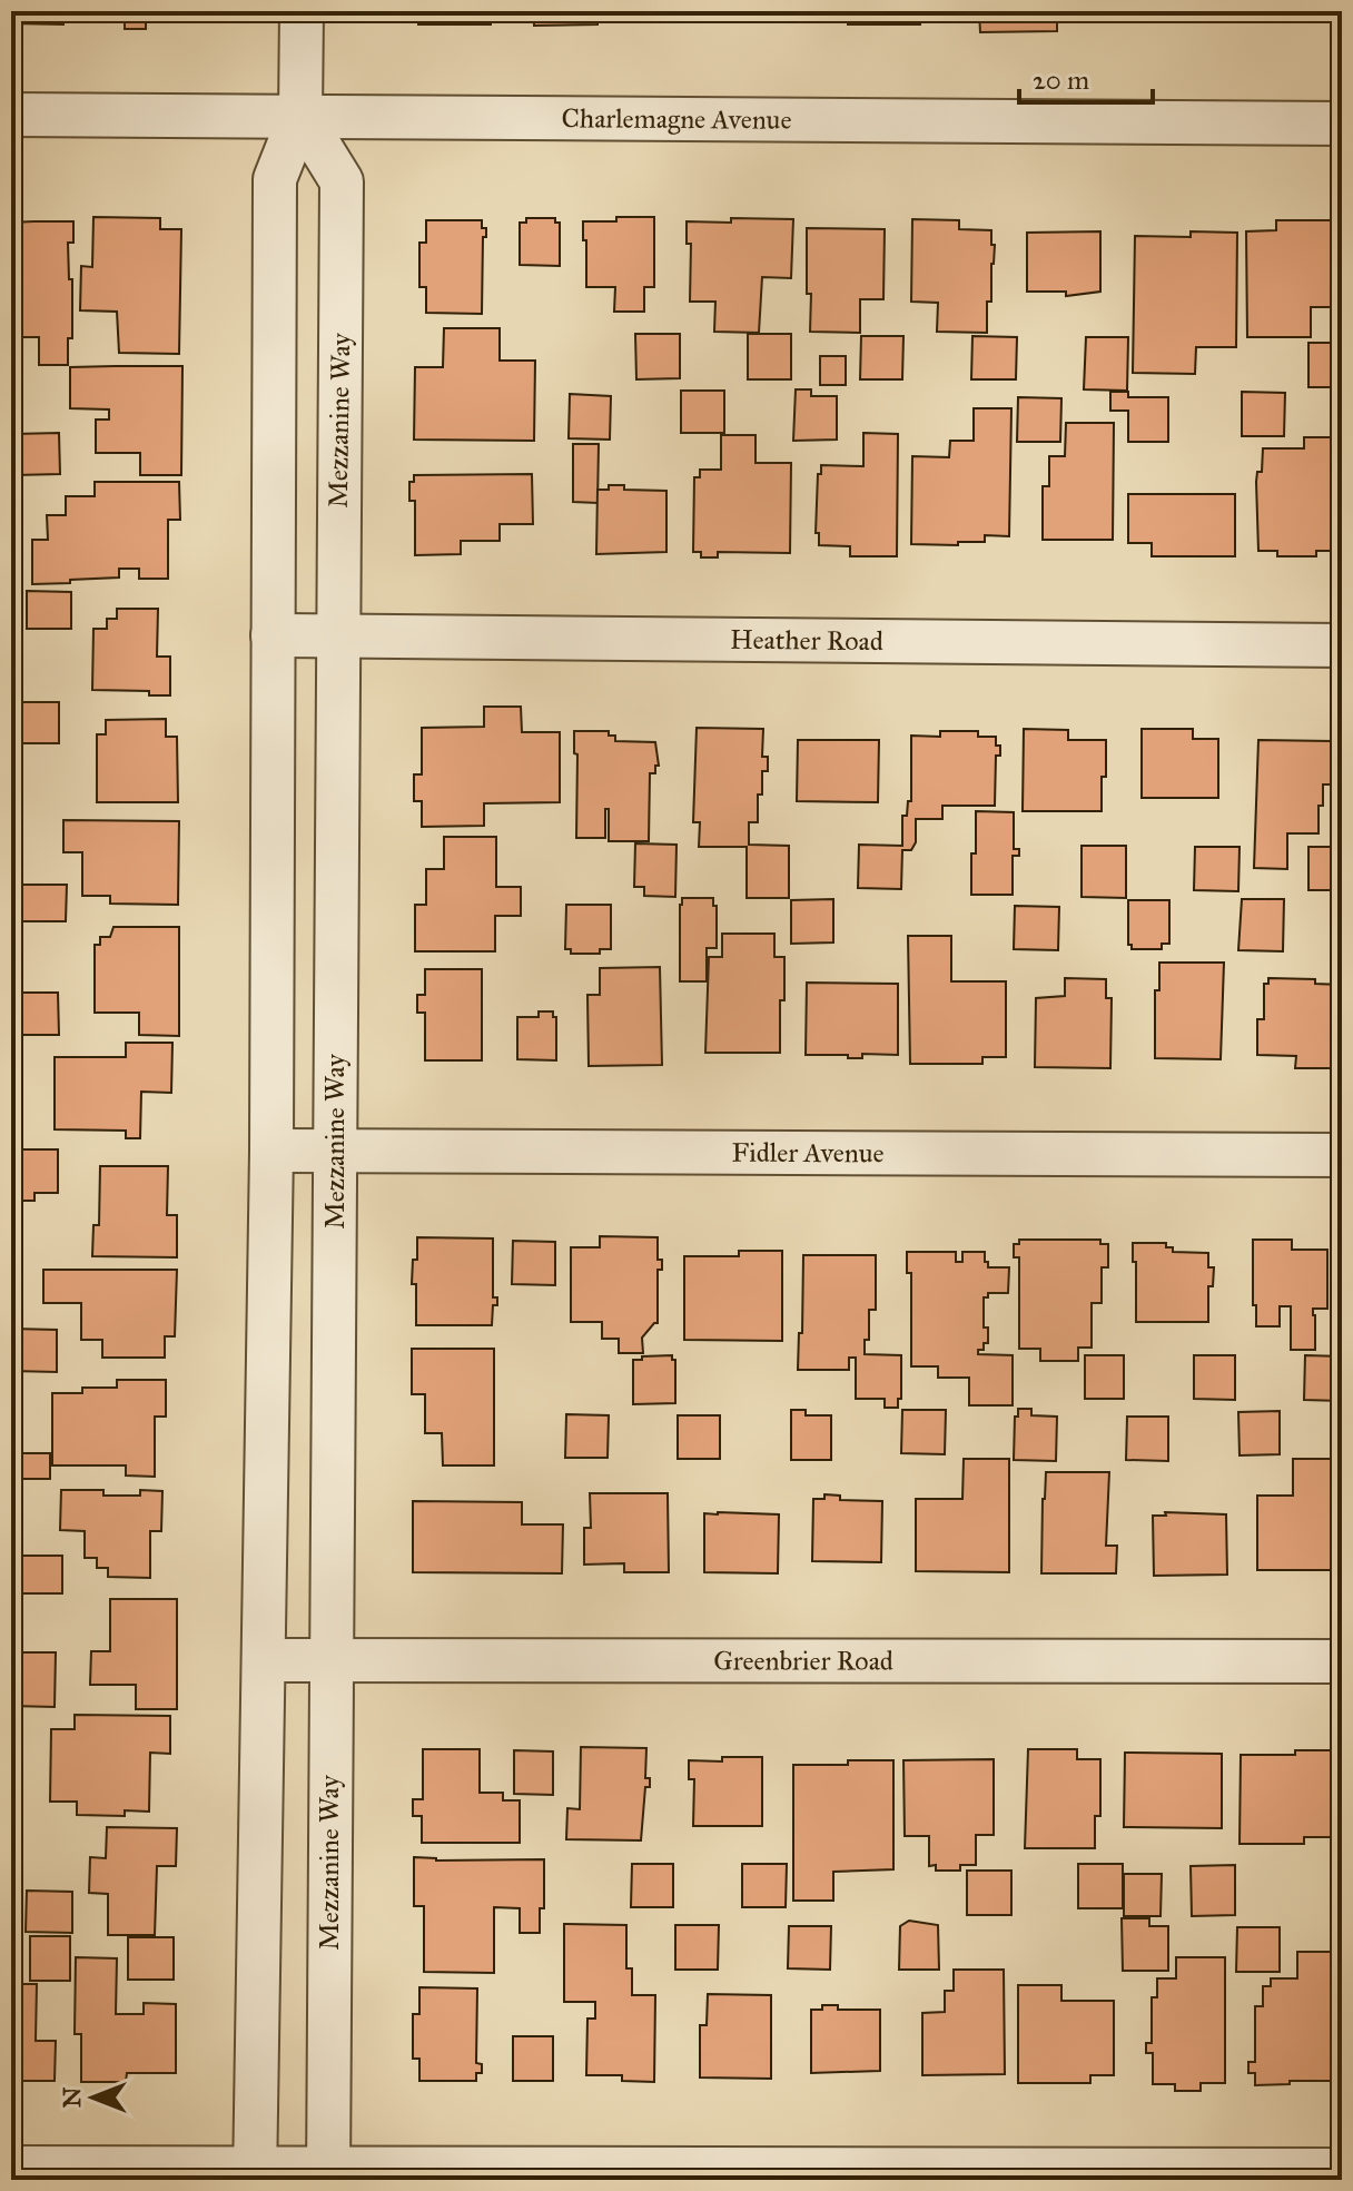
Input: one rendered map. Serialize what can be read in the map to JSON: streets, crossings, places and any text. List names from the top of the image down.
{
  "streets": {
    "street": [
      "Charlemagne Avenue",
      "Mezzanine Way",
      "Heather Road",
      "Fidler Avenue",
      "Greenbrier Road"
    ]
  },
  "crossings": [
    ["Charlemagne Avenue", "Mezzanine Way"],
    ["Mezzanine Way", "Heather Road"],
    ["Mezzanine Way", "Fidler Avenue"],
    ["Mezzanine Way", "Greenbrier Road"]
  ],
  "scale_bar": "20 m",
  "north": "left"
}
